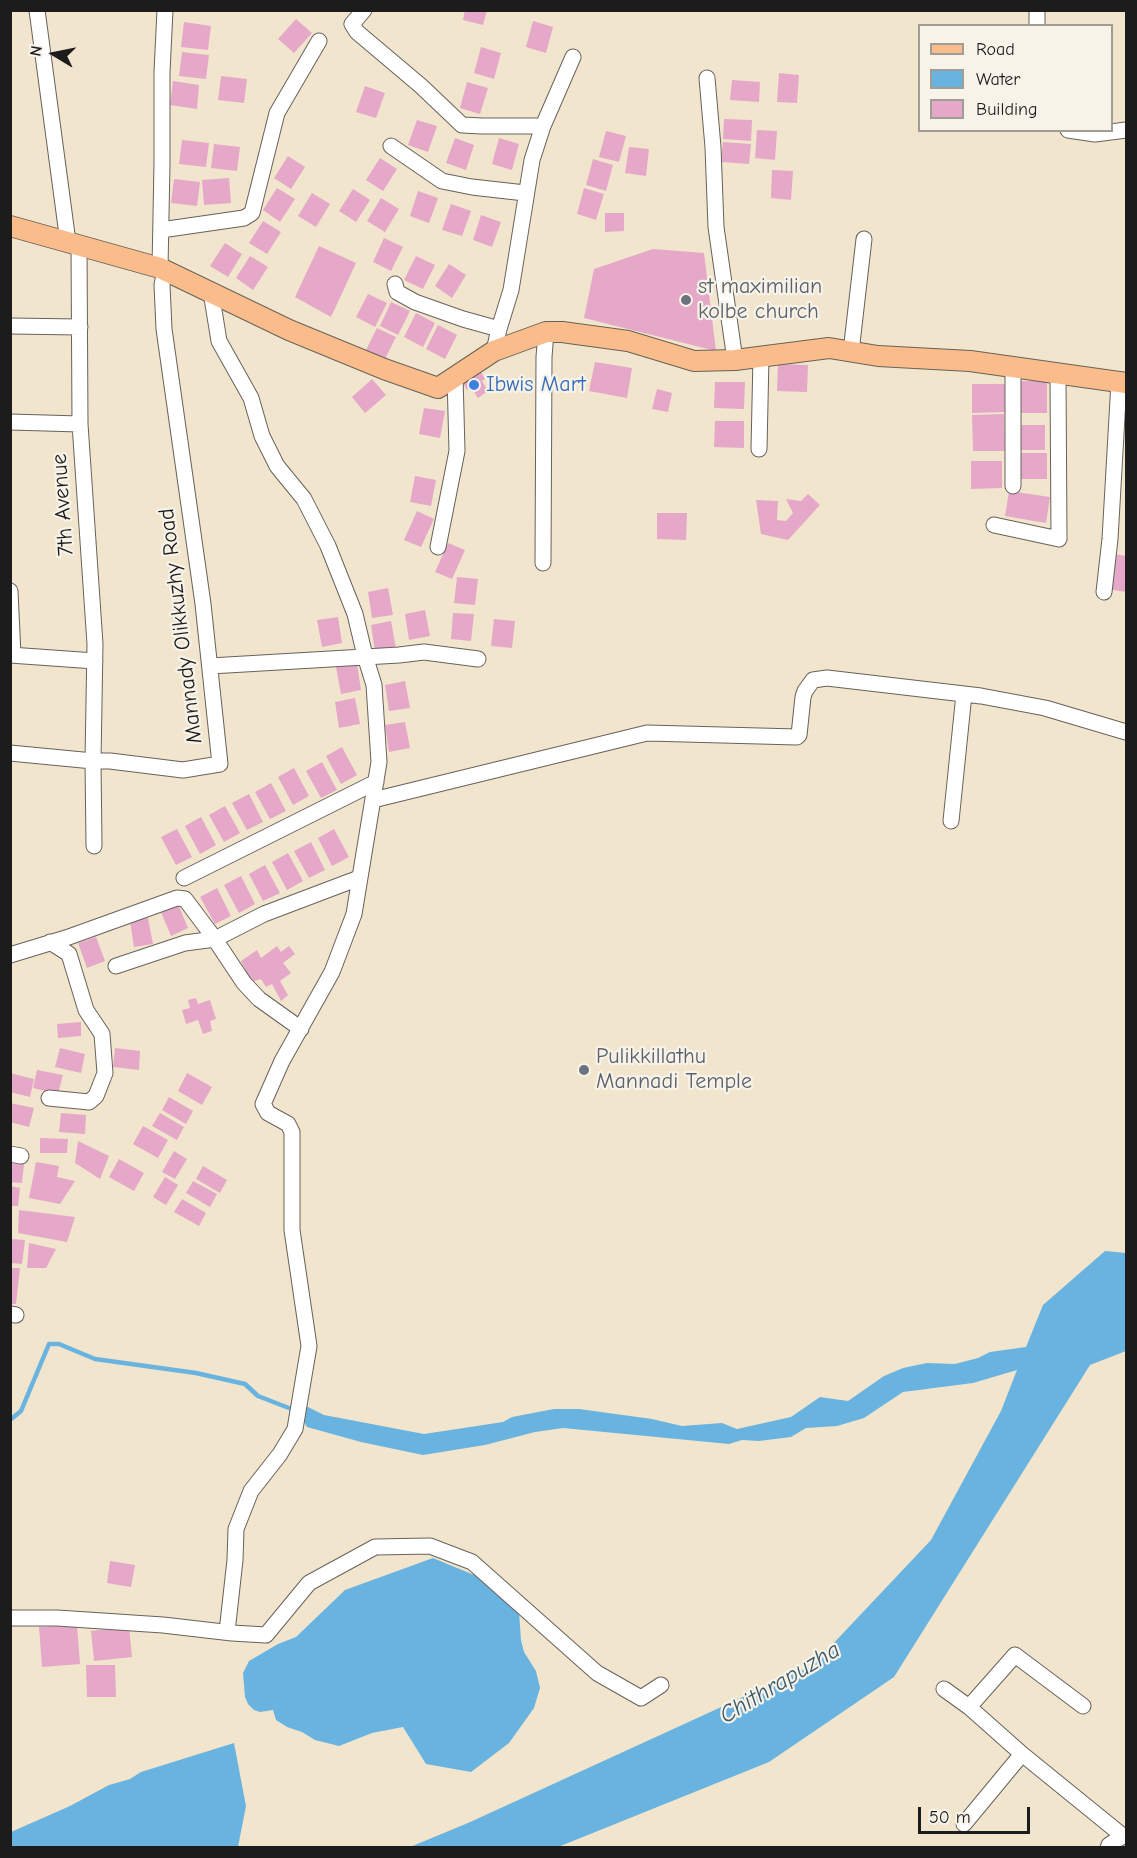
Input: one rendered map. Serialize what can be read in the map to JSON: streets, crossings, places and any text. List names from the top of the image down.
{
  "streets": {
    "street": ["7th Avenue", "Mannady Olikkuzhy Road"]
  },
  "crossings": [
    ["7th Avenue", "Mannady Olikkuzhy Road"]
  ],
  "water": ["Chithrapuzha"],
  "places": ["st maximilian kolbe church", "Ibwis Mart", "Pulikkillathu Mannadi Temple"],
  "legend": ["Road", "Water", "Building"],
  "scale_bar": "50 m",
  "north": "left"
}
